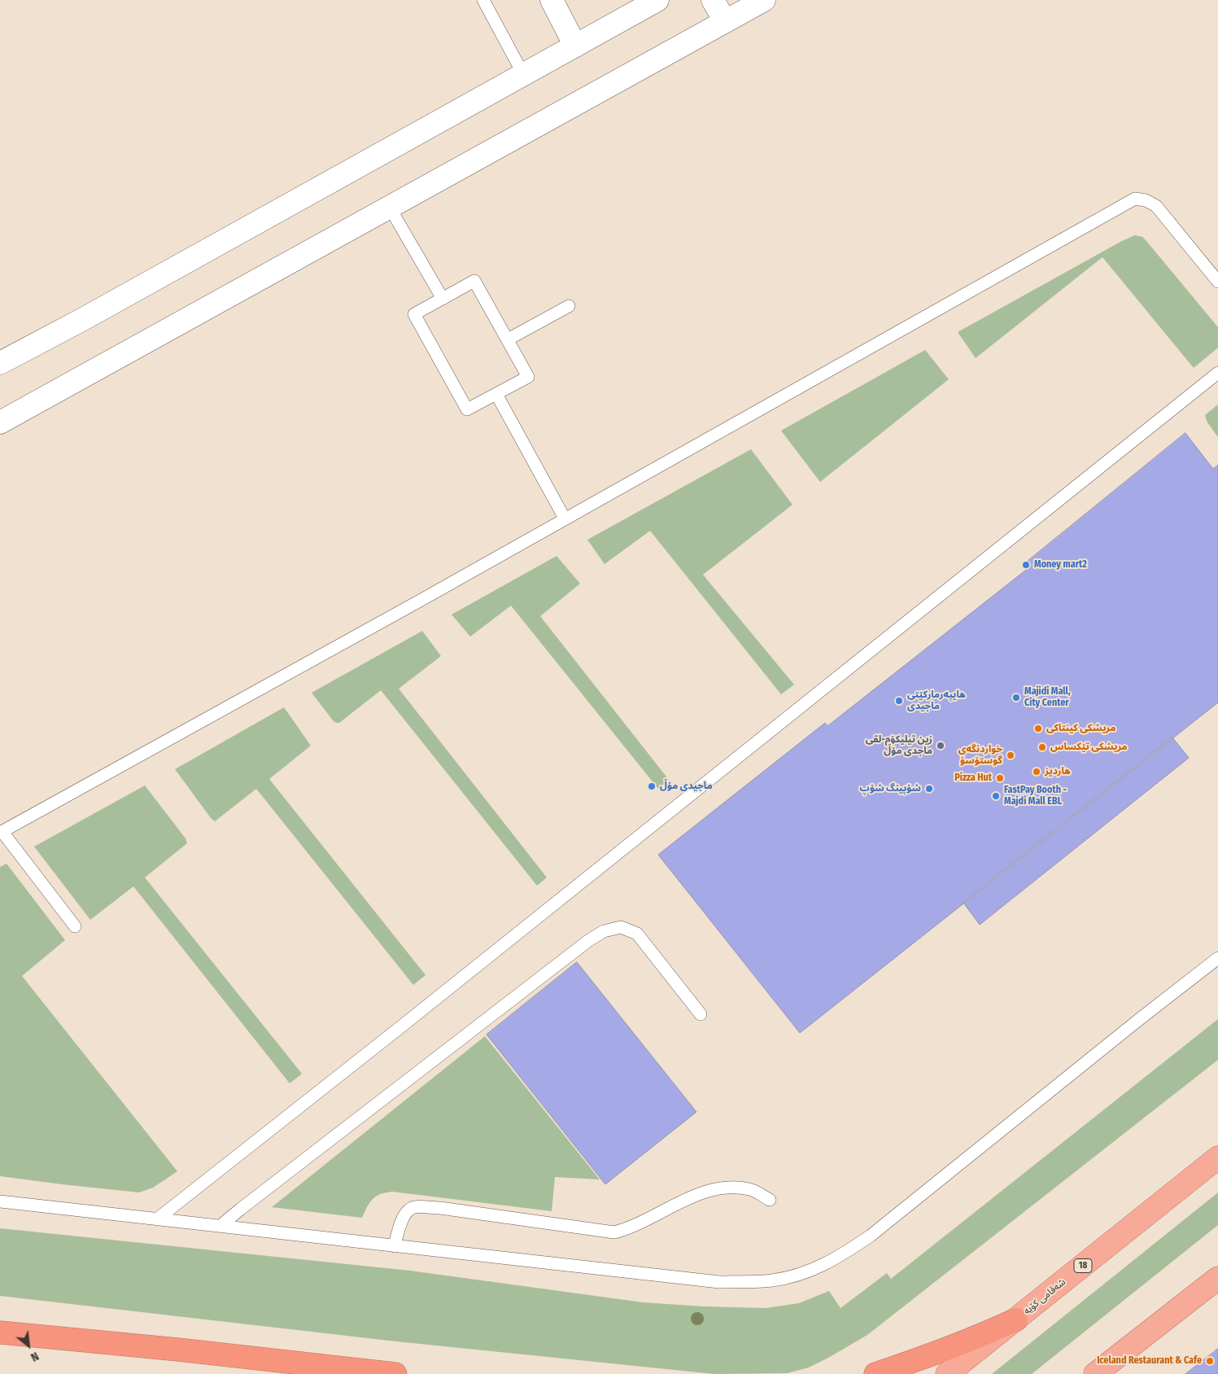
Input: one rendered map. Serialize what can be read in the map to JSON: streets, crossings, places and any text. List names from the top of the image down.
{
  "streets": {
    "highway": ["18", "شەقامی کۆیە"]
  },
  "places": [
    "Money mart2",
    "Majidi Mall, City Center",
    "هایپەرمارکێتی ماجیدی",
    "مریشکی کینتاکی",
    "زین تیلیکۆم-لقی ماجدی مۆڵ",
    "مریشکی تێکساس",
    "خواردنگەی گوستۆسۆ",
    "هاردیز",
    "Pizza Hut",
    "ماجیدی مۆڵ",
    "شۆپینگ شۆپ",
    "FastPay Booth - Majdi Mall EBL",
    "Iceland Restaurant & Cafe"
  ],
  "north": "bottom right"
}
